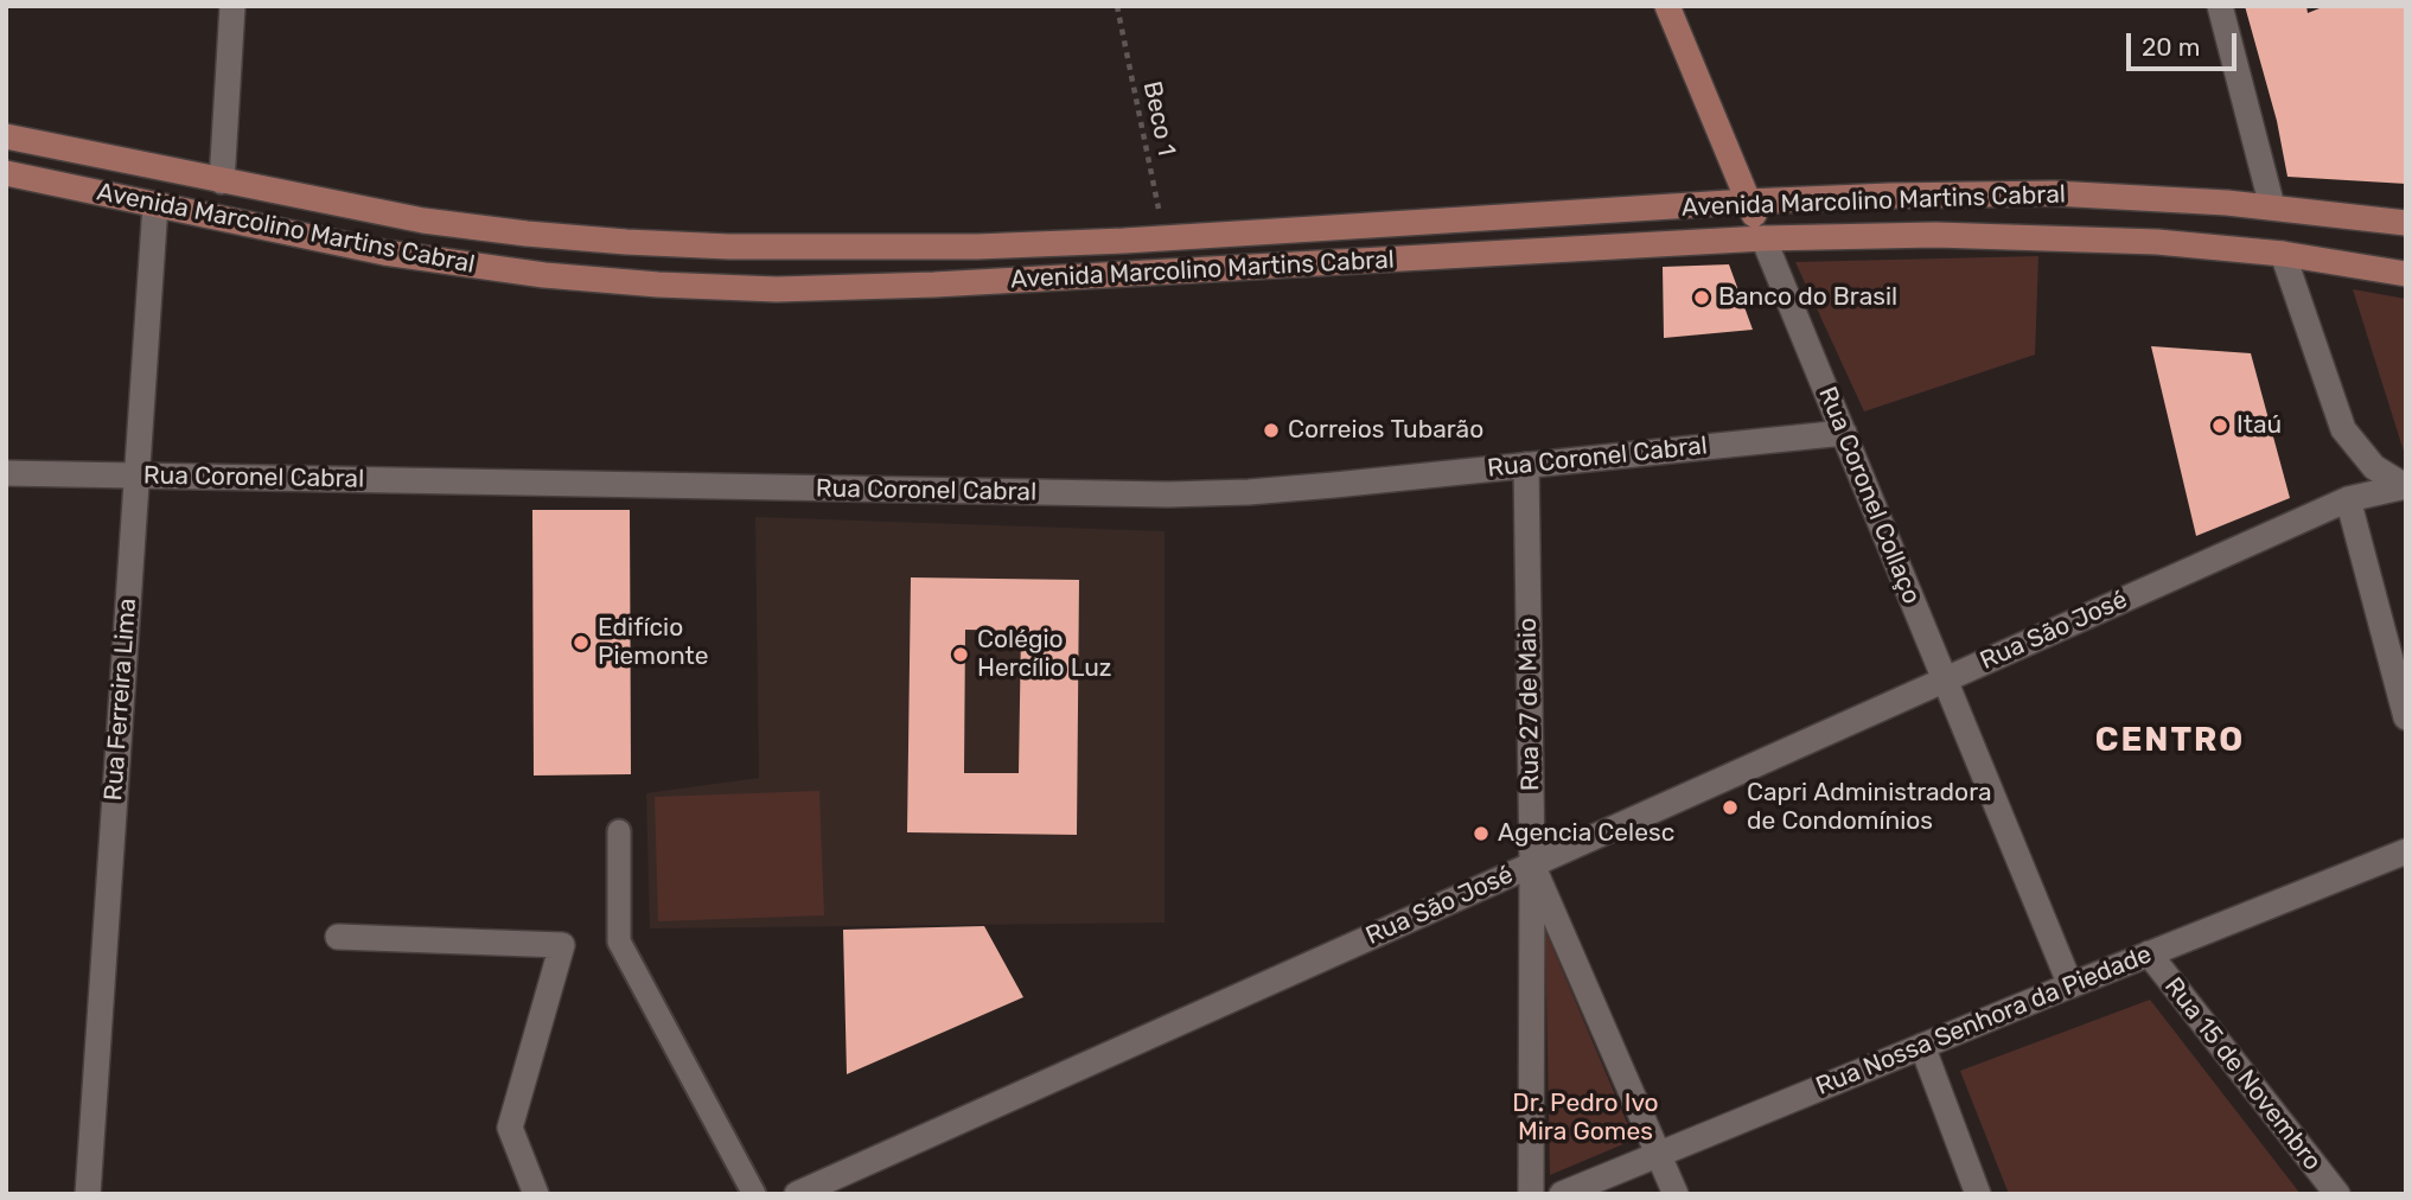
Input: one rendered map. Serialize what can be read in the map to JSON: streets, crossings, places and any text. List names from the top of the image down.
{
  "streets": {
    "main road": ["Avenida Marcolino Martins Cabral", "Rua Coronel Collaço"],
    "street": [
      "Rua Coronel Cabral",
      "Rua São José",
      "Rua Ferreira Lima",
      "Rua 27 de Maio",
      "Rua Nossa Senhora da Piedade",
      "Rua 15 de Novembro"
    ],
    "path": ["Beco 1"]
  },
  "crossings": [
    ["Beco 1", "Avenida Marcolino Martins Cabral"],
    ["Avenida Marcolino Martins Cabral", "Rua Coronel Collaço"],
    ["Avenida Marcolino Martins Cabral", "Rua Ferreira Lima"],
    ["Rua Coronel Cabral", "Rua Coronel Collaço"],
    ["Rua Coronel Cabral", "Rua Ferreira Lima"],
    ["Rua Coronel Cabral", "Rua 27 de Maio"],
    ["Rua Coronel Collaço", "Rua São José"],
    ["Rua Coronel Collaço", "Rua Nossa Senhora da Piedade"],
    ["Rua São José", "Rua 27 de Maio"],
    ["Rua Nossa Senhora da Piedade", "Rua 15 de Novembro"]
  ],
  "districts": ["CENTRO"],
  "parks": ["Dr. Pedro Ivo Mira Gomes"],
  "places": [
    "Banco do Brasil",
    "Itaú",
    "Correios Tubarão",
    "Edifício Piemonte",
    "Colégio Hercílio Luz",
    "Capri Administradora de Condomínios",
    "Agencia Celesc"
  ],
  "scale_bar": "20 m"
}
